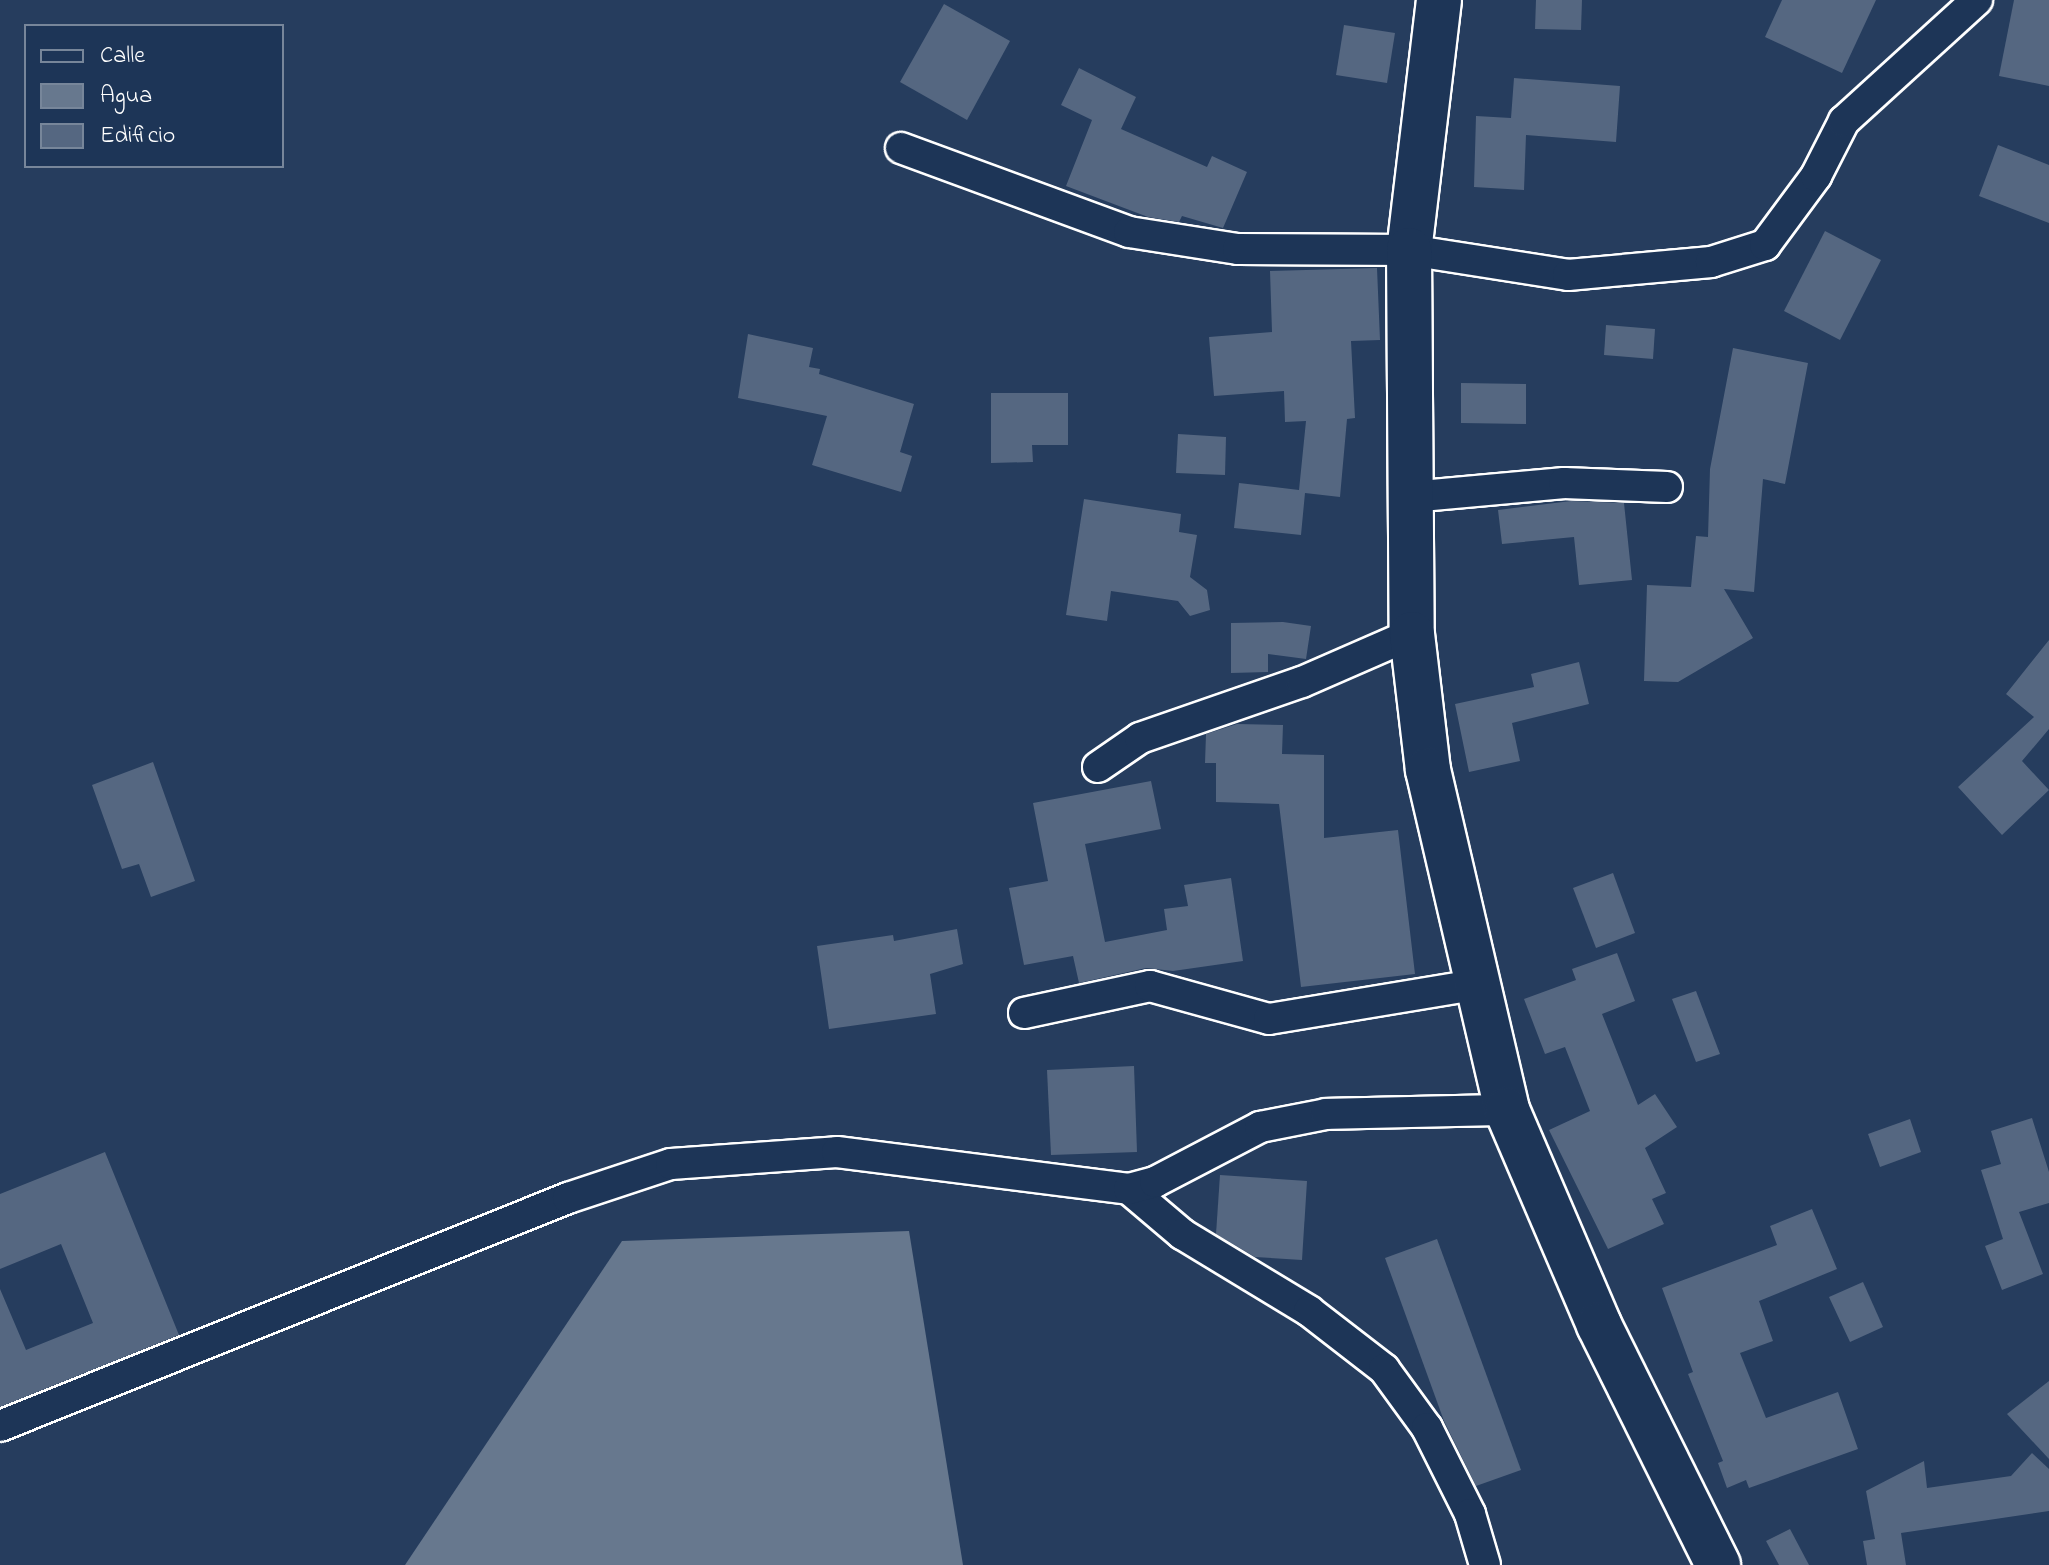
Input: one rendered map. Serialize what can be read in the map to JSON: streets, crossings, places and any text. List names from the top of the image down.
{
  "legend": ["Calle", "Agua", "Edificio"]
}
